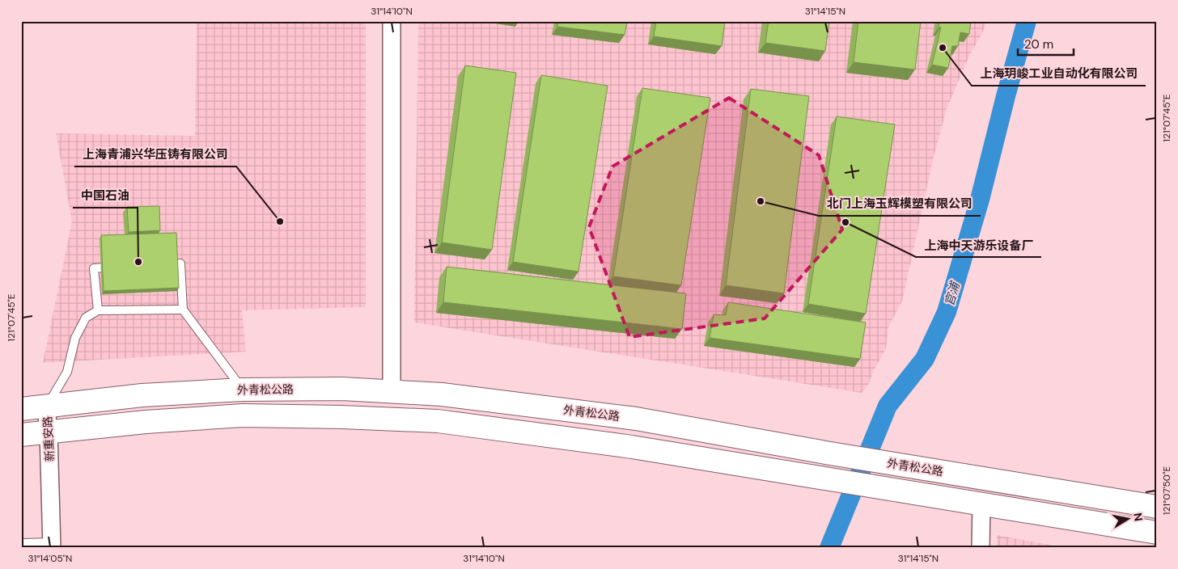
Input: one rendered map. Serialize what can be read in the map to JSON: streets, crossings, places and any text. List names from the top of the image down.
{
  "streets": {
    "main road": ["外青松公路"],
    "street": ["新重安路"]
  },
  "crossings": [
    ["外青松公路", "新重安路"]
  ],
  "water": ["官浦"],
  "places": [
    "上海玥峻工业自动化有限公司",
    "北门上海玉辉模塑有限公司",
    "上海青浦兴华压铸有限公司",
    "上海中天游乐设备厂",
    "中国石油"
  ],
  "scale_bar": "20 m",
  "north": "right",
  "coordinates": [
    "31°14'10\"N",
    "31°14'15\"N",
    "121°07'45\"E",
    "121°07'50\"E",
    "31°14'05\"N"
  ]
}
